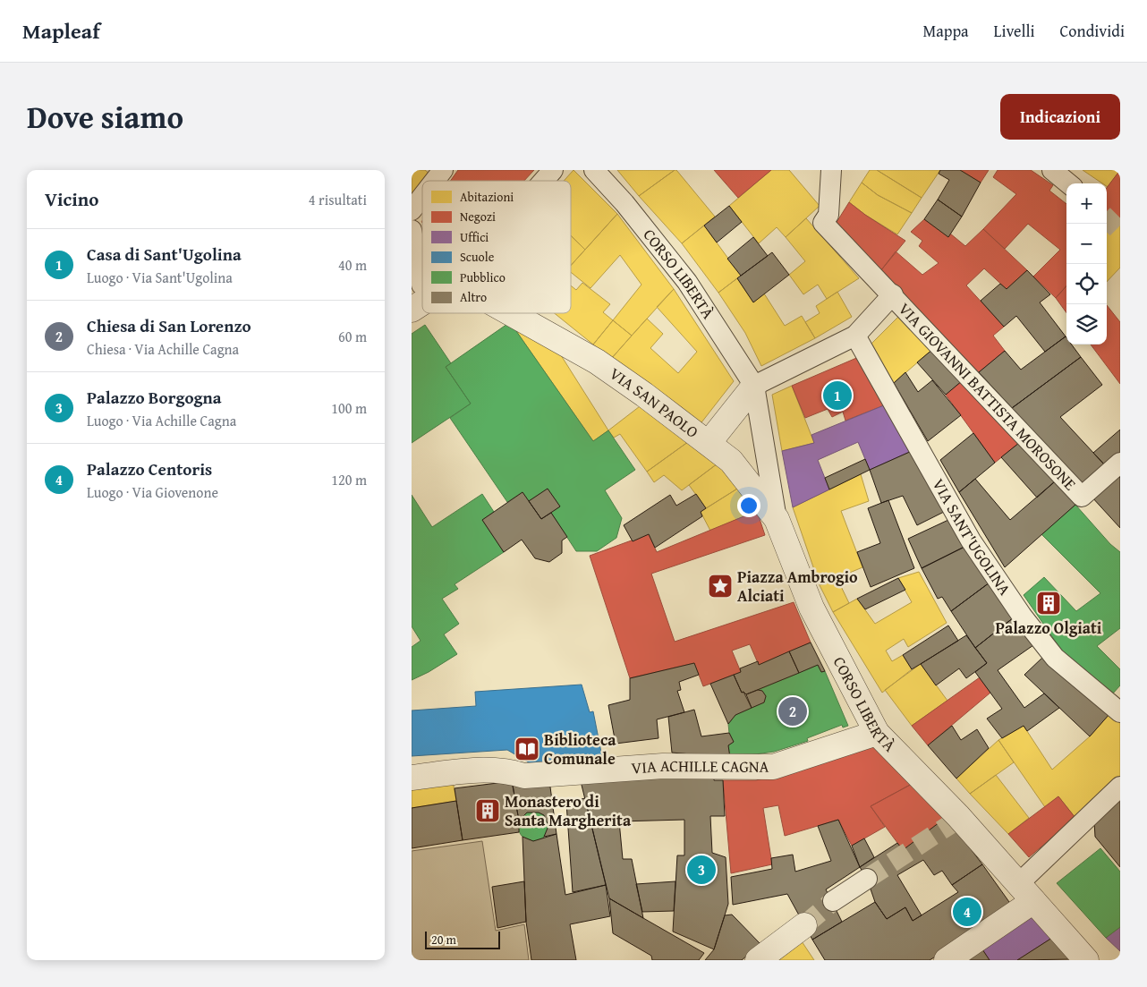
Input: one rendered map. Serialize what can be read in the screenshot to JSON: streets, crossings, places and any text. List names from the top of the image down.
{
  "streets": {
    "street": [
      "CORSO LIBERTÀ",
      "VIA GIOVANNI BATTISTA MOROSONE",
      "VIA SAN PAOLO",
      "VIA SANT'UGOLINA",
      "VIA ACHILLE CAGNA"
    ]
  },
  "crossings": [
    ["CORSO LIBERTÀ", "VIA SAN PAOLO"],
    ["CORSO LIBERTÀ", "VIA ACHILLE CAGNA"]
  ],
  "places": {
    "place": ["Piazza Ambrogio Alciati"],
    "building": ["Palazzo Olgiati", "Monastero di Santa Margherita"],
    "library": ["Biblioteca Comunale"]
  },
  "legend": [
    "Abitazioni",
    "Negozi",
    "Uffici",
    "Scuole",
    "Pubblico",
    "Altro"
  ],
  "scale_bar": "20 m",
  "page": {
    "header": "Mapleaf",
    "nav": ["Mappa", "Livelli", "Condividi"],
    "title": "Dove siamo",
    "buttons": "Indicazioni",
    "heading": ["Vicino", "4 risultati"],
    "map_buttons": ["+", "−"],
    "list": [
      {
        "mark": "1",
        "name": "Casa di Sant'Ugolina",
        "note": "Luogo · Via Sant'Ugolina",
        "value": "40 m"
      },
      {
        "mark": "2",
        "name": "Chiesa di San Lorenzo",
        "note": "Chiesa · Via Achille Cagna",
        "value": "60 m"
      },
      {
        "mark": "3",
        "name": "Palazzo Borgogna",
        "note": "Luogo · Via Achille Cagna",
        "value": "100 m"
      },
      {
        "mark": "4",
        "name": "Palazzo Centoris",
        "note": "Luogo · Via Giovenone",
        "value": "120 m"
      }
    ],
    "pins": [
      "1",
      "2",
      "3",
      "4"
    ],
    "scale": "20 m"
  }
}
